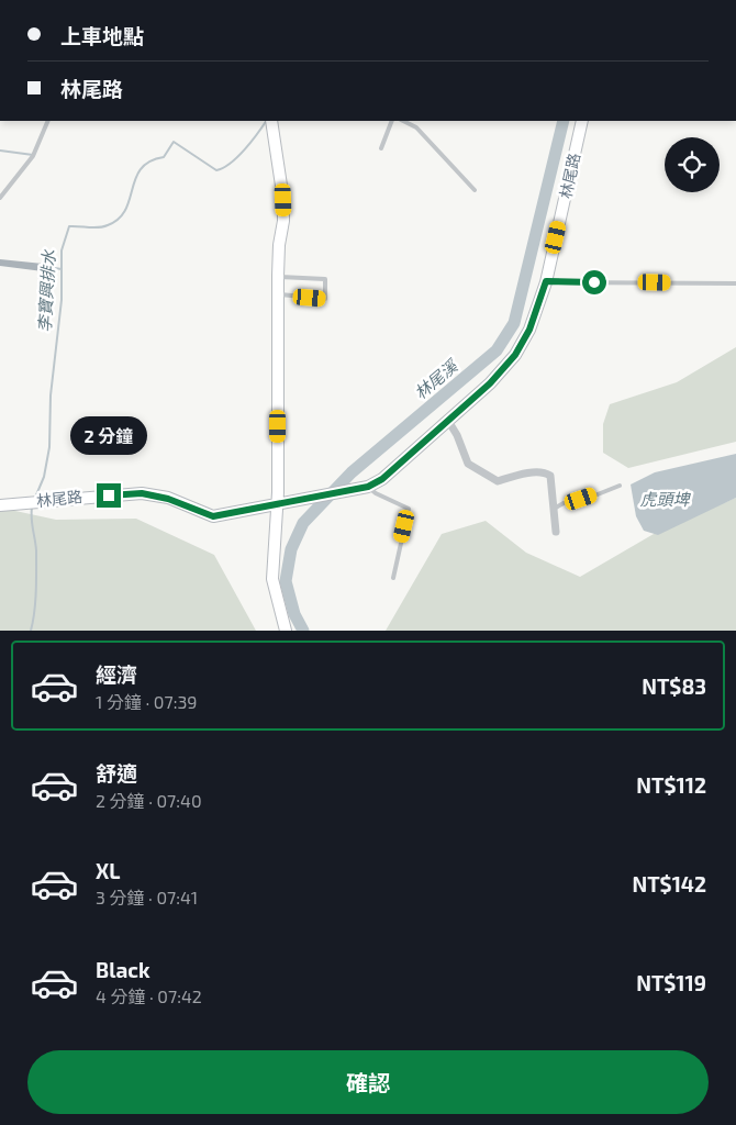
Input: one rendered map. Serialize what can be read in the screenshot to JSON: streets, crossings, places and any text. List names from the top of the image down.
{
  "streets": {
    "street": ["林尾路"]
  },
  "water": ["李寶興排水", "林尾溪", "虎頭埤"],
  "page": {
    "banner": ["上車地點", "林尾路"],
    "bubble": "2 分鐘",
    "list": [
      {
        "name": "經濟",
        "note": "1 分鐘 · 07:39",
        "value": "NT$83"
      },
      {
        "name": "舒適",
        "note": "2 分鐘 · 07:40",
        "value": "NT$112"
      },
      {
        "name": "XL",
        "note": "3 分鐘 · 07:41",
        "value": "NT$142"
      },
      {
        "name": "Black",
        "note": "4 分鐘 · 07:42",
        "value": "NT$119"
      }
    ],
    "buttons": "確認"
  }
}
